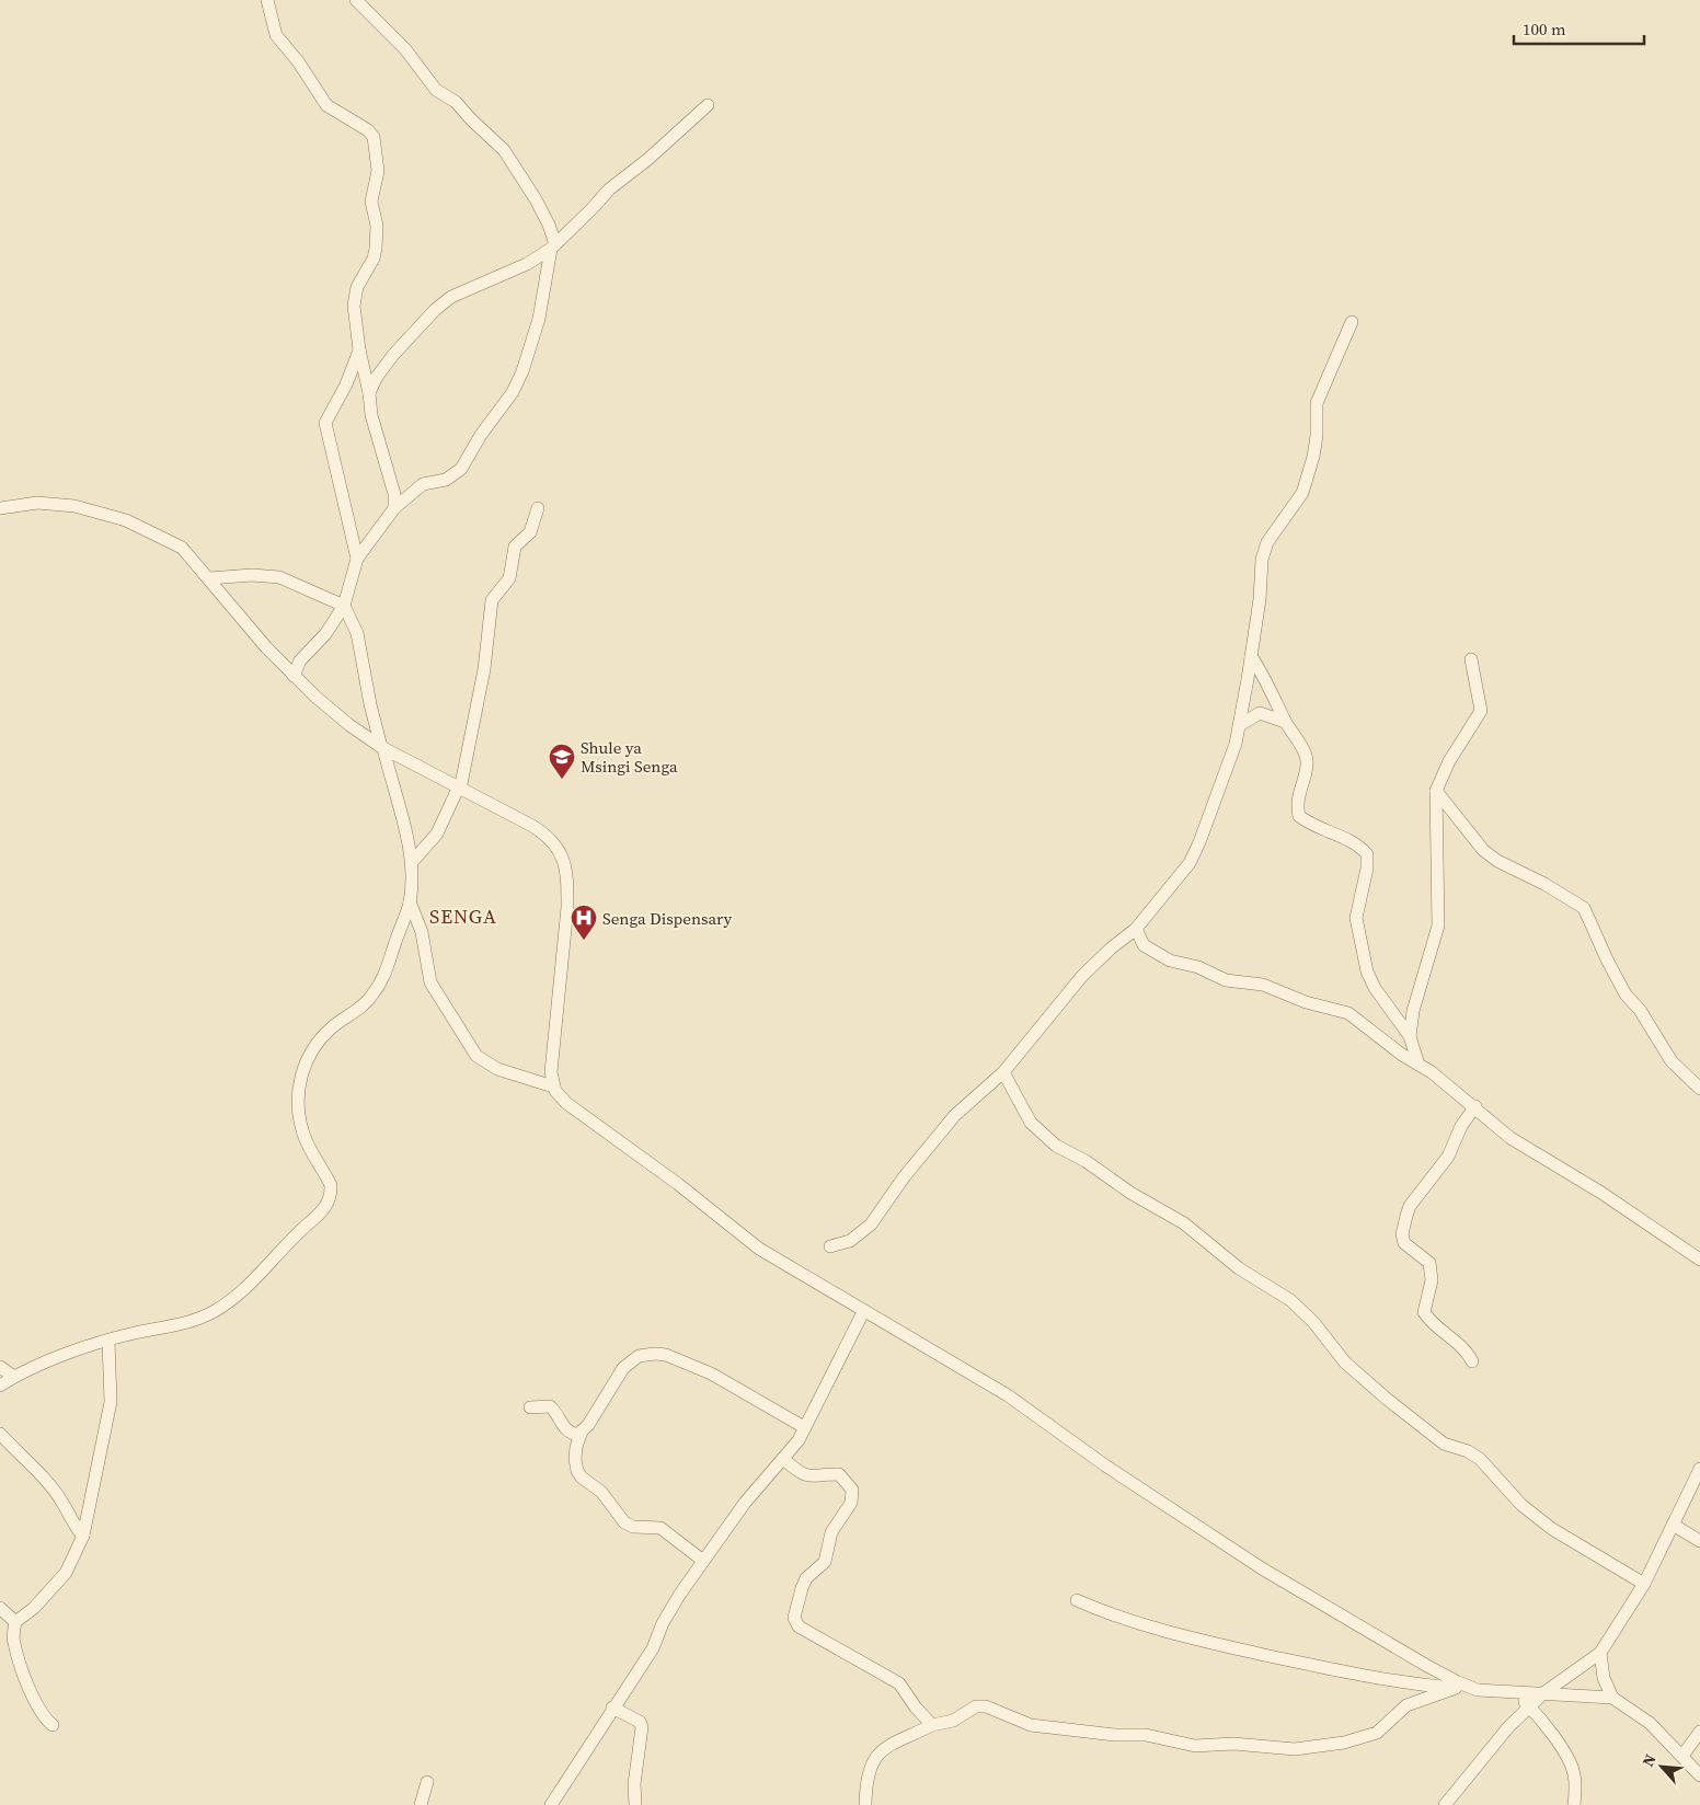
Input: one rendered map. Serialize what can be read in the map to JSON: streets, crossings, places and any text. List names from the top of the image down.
{
  "districts": ["SENGA"],
  "places": {
    "school or university": ["Shule ya Msingi Senga"],
    "hospital": ["Senga Dispensary"]
  },
  "scale_bar": "100 m",
  "north": "top left"
}
